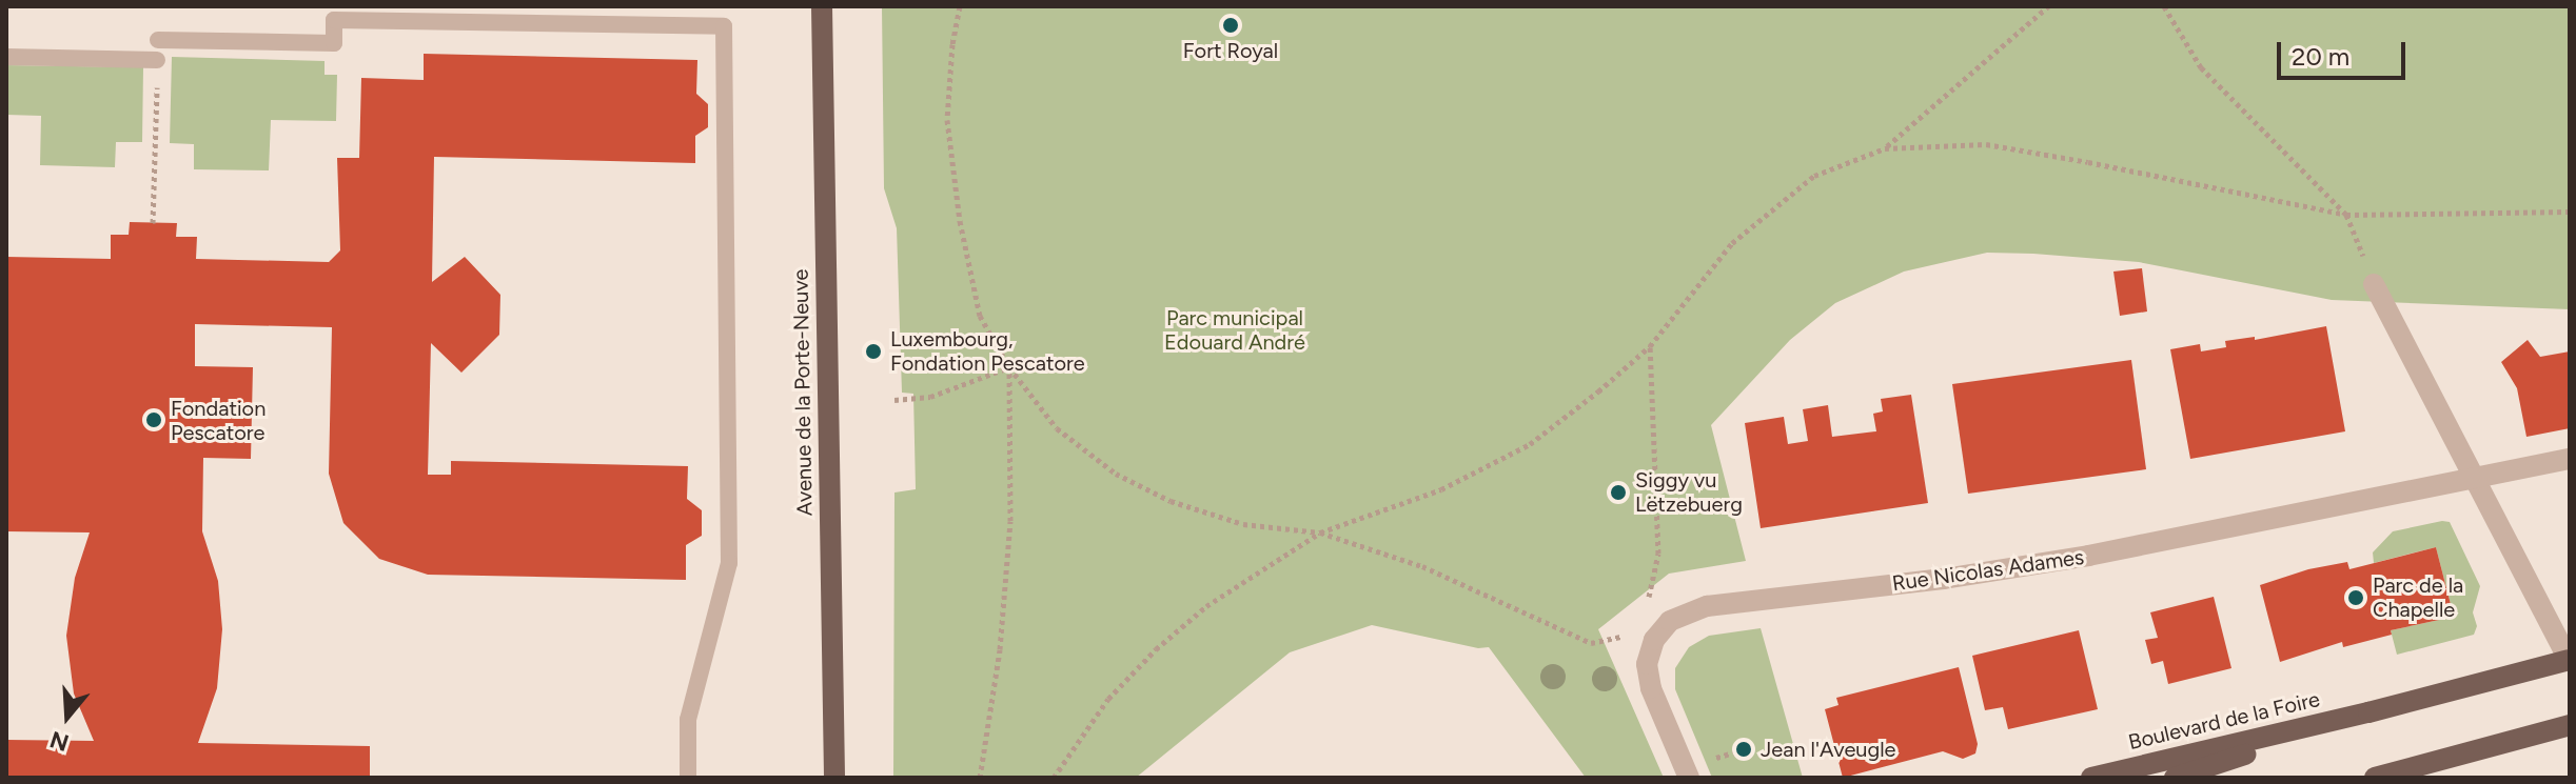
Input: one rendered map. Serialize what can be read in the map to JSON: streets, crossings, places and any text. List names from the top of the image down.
{
  "streets": {
    "main road": ["Avenue de la Porte-Neuve", "Boulevard de la Foire"],
    "street": ["Rue Nicolas Adames"]
  },
  "parks": ["Parc municipal Edouard André"],
  "places": [
    "Fort Royal",
    "Luxembourg, Fondation Pescatore",
    "Fondation Pescatore",
    "Siggy vu Lëtzebuerg",
    "Parc de la Chapelle",
    "Jean l'Aveugle"
  ],
  "scale_bar": "20 m",
  "north": "bottom"
}
